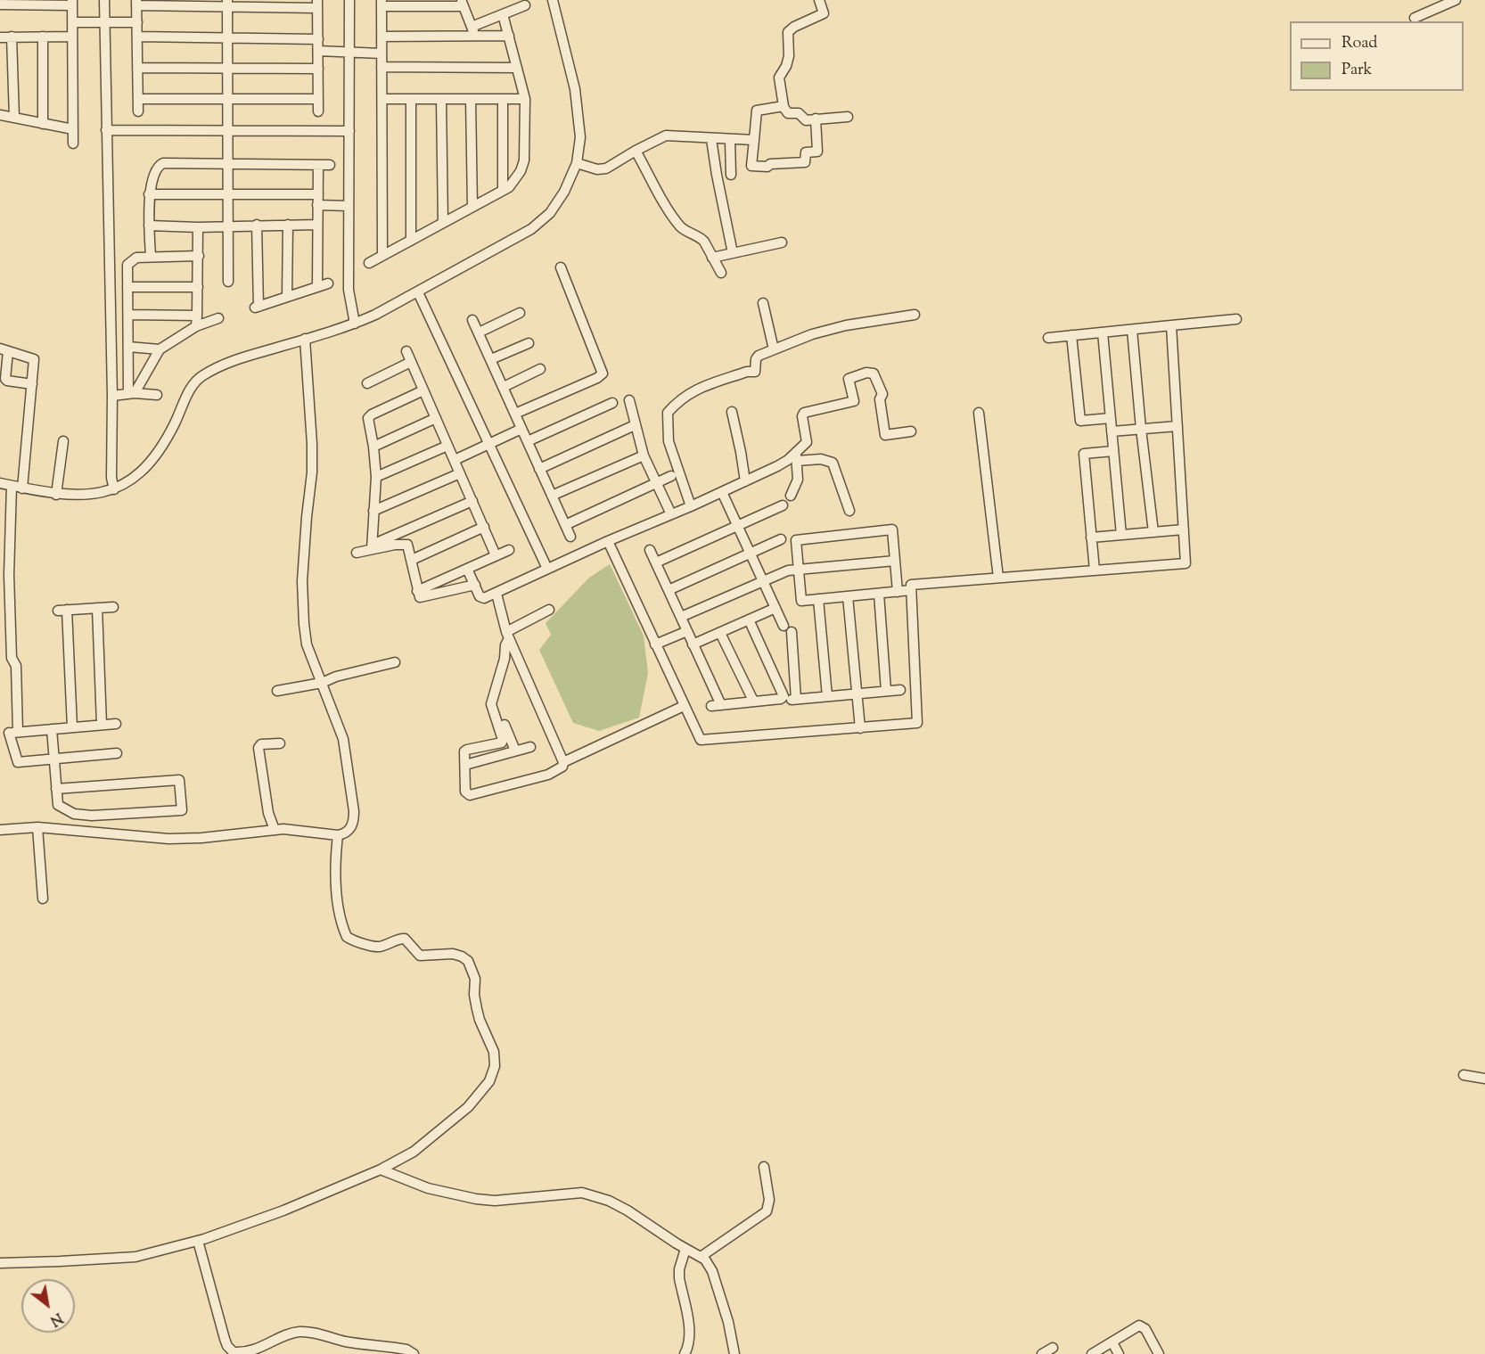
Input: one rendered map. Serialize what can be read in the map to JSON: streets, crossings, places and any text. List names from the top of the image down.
{
  "legend": ["Road", "Park"],
  "north": "bottom right"
}
